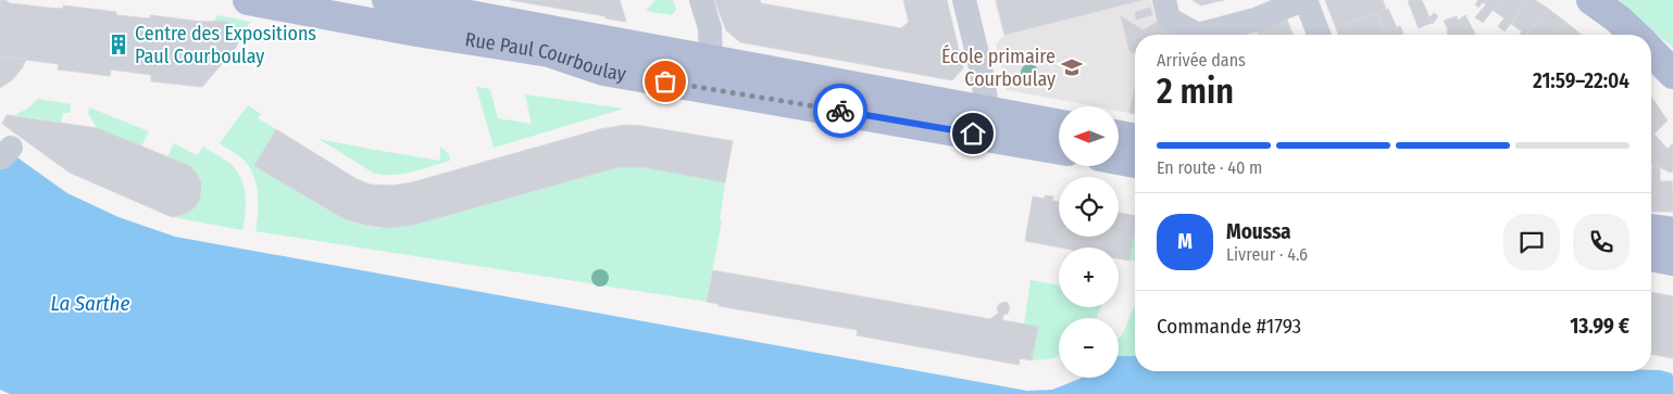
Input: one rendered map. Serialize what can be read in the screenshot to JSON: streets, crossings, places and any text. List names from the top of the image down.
{
  "streets": {
    "main road": ["Rue Paul Courboulay"]
  },
  "water": ["La Sarthe"],
  "places": {
    "building": ["Centre des Expositions Paul Courboulay"],
    "school or university": ["École primaire Courboulay"]
  },
  "north": "left",
  "page": {
    "heading": ["2 min", "Arrivée dans", "21:59–22:04"],
    "panel": [
      "Moussa",
      "Livreur · 4.6",
      "Commande #1793",
      "13.99 €"
    ],
    "map_buttons": ["+", "−"],
    "bar": "En route · 40 m",
    "round": "M"
  }
}
